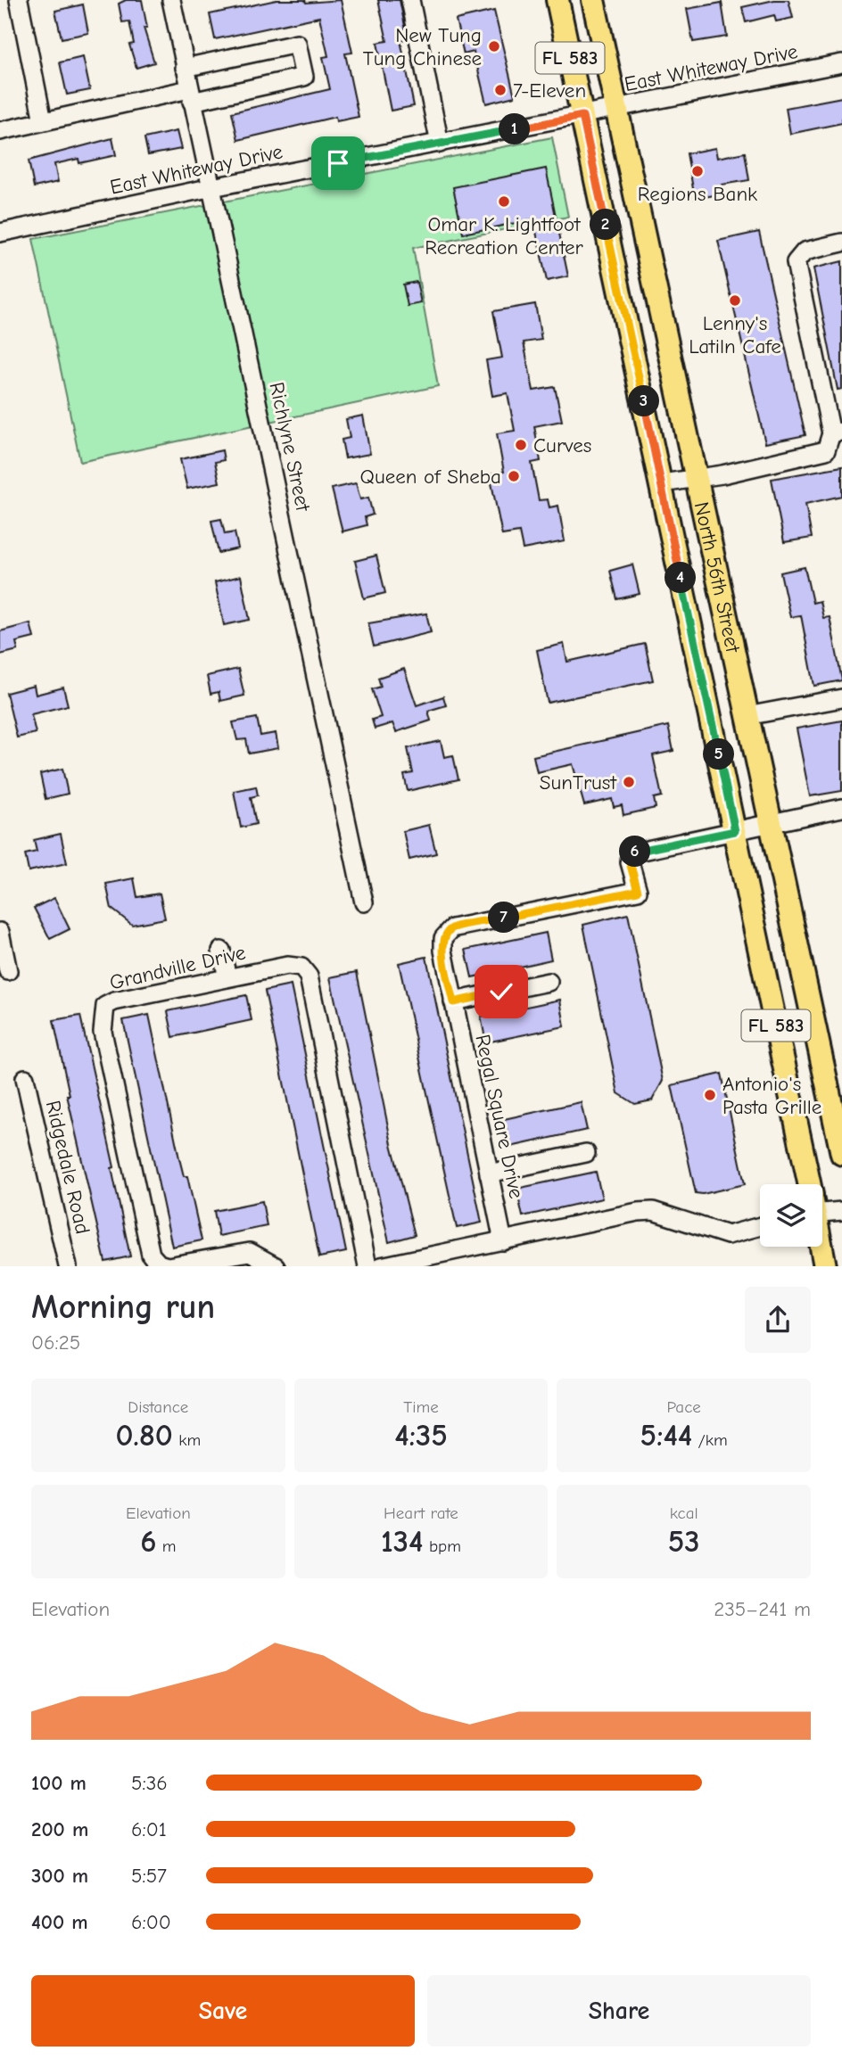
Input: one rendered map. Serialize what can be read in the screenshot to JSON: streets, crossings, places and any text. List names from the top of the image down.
{
  "streets": {
    "main road": ["FL 583", "North 56th Street"],
    "street": [
      "East Whiteway Drive",
      "Richlyne Street",
      "Grandville Drive",
      "Regal Square Drive",
      "Ridgedale Road"
    ]
  },
  "crossings": [
    ["East Whiteway Drive", "Richlyne Street"],
    ["East Whiteway Drive", "North 56th Street"],
    ["North 56th Street", "Regal Square Drive"]
  ],
  "places": [
    "New Tung Tung Chinese",
    "7-Eleven",
    "Regions Bank",
    "Omar K. Lightfoot Recreation Center",
    "Lenny's Latiln Cafe",
    "Curves",
    "Queen of Sheba",
    "SunTrust",
    "Antonio's Pasta Grille"
  ],
  "page": {
    "pins": [
      "1",
      "2",
      "3",
      "4",
      "5",
      "6",
      "7"
    ],
    "heading": ["Morning run", "06:25"],
    "stats": [
      ["Distance", "0.80 km"],
      ["Time", "4:35"],
      ["Pace", "5:44 /km"],
      ["Elevation", "6 m"],
      ["Heart rate", "134 bpm"],
      ["kcal", "53"]
    ],
    "chart": ["Elevation", "235–241 m"],
    "list": [
      {
        "name": "100 m",
        "note": "5:36"
      },
      {
        "name": "200 m",
        "note": "6:01"
      },
      {
        "name": "300 m",
        "note": "5:57"
      },
      {
        "name": "400 m",
        "note": "6:00"
      }
    ],
    "buttons": ["Save", "Share"]
  }
}
